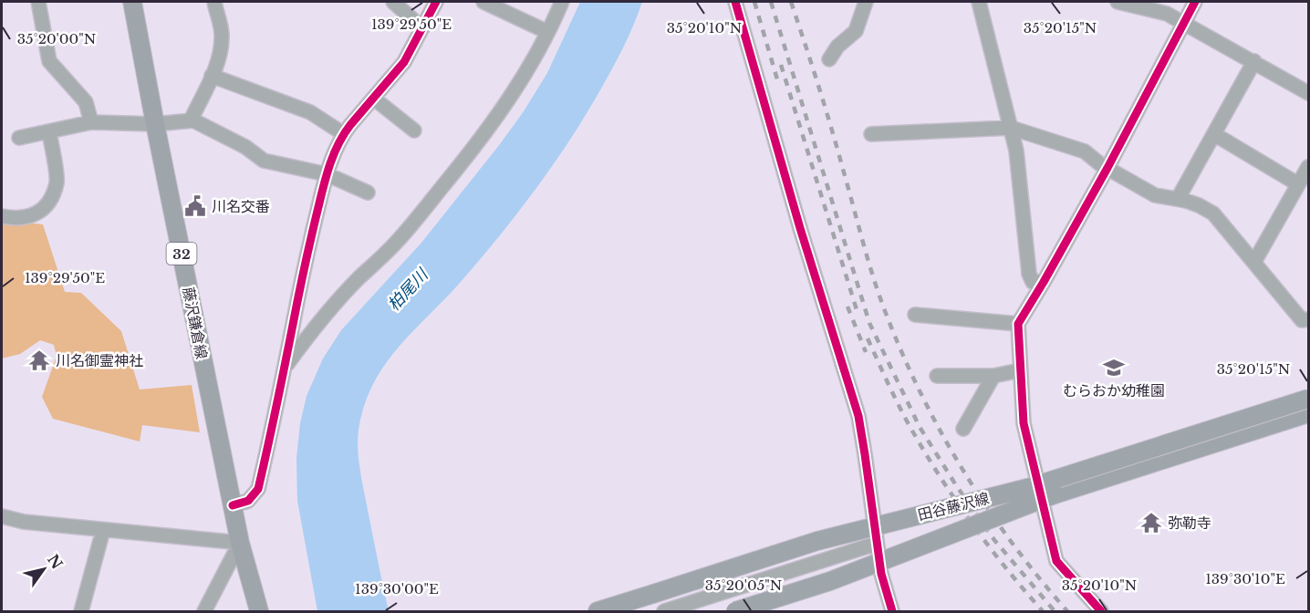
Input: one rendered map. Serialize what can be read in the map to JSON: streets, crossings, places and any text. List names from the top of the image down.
{
  "streets": {
    "main road": ["32", "藤沢鎌倉線", "田谷藤沢線"]
  },
  "water": ["柏尾川"],
  "places": {
    "public building": ["川名交番"],
    "temple": ["川名御霊神社", "弥勒寺"],
    "school or university": ["むらおか幼稚園"]
  },
  "north": "top right",
  "coordinates": [
    "139°29'50\"E",
    "35°20'10\"N",
    "35°20'15\"N",
    "35°20'00\"N",
    "139°30'10\"E",
    "35°20'05\"N",
    "139°30'00\"E"
  ]
}
